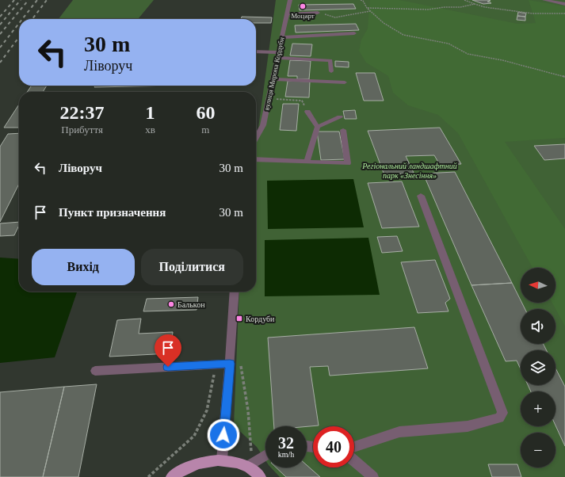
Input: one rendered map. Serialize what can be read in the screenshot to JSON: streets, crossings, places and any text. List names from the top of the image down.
{
  "streets": {
    "street": ["вулиця Мирона Кордуби"]
  },
  "parks": ["Регіональний ландшафтний парк «Знесіння»"],
  "places": {
    "other": ["Моцарт", "Балькон"],
    "transit": ["Кордуби"]
  },
  "north": "left",
  "page": {
    "turn": ["30 m", "Ліворуч"],
    "eta": [
      "22:37",
      "Прибуття",
      "1",
      "хв",
      "60",
      "m"
    ],
    "list": [
      {
        "name": "Ліворуч",
        "value": "30 m"
      },
      {
        "name": "Пункт призначення",
        "value": "30 m"
      }
    ],
    "buttons": ["Вихід", "Поділитися"],
    "map_buttons": ["+", "−"],
    "speed": "32 km/h",
    "limit": "40"
  }
}
